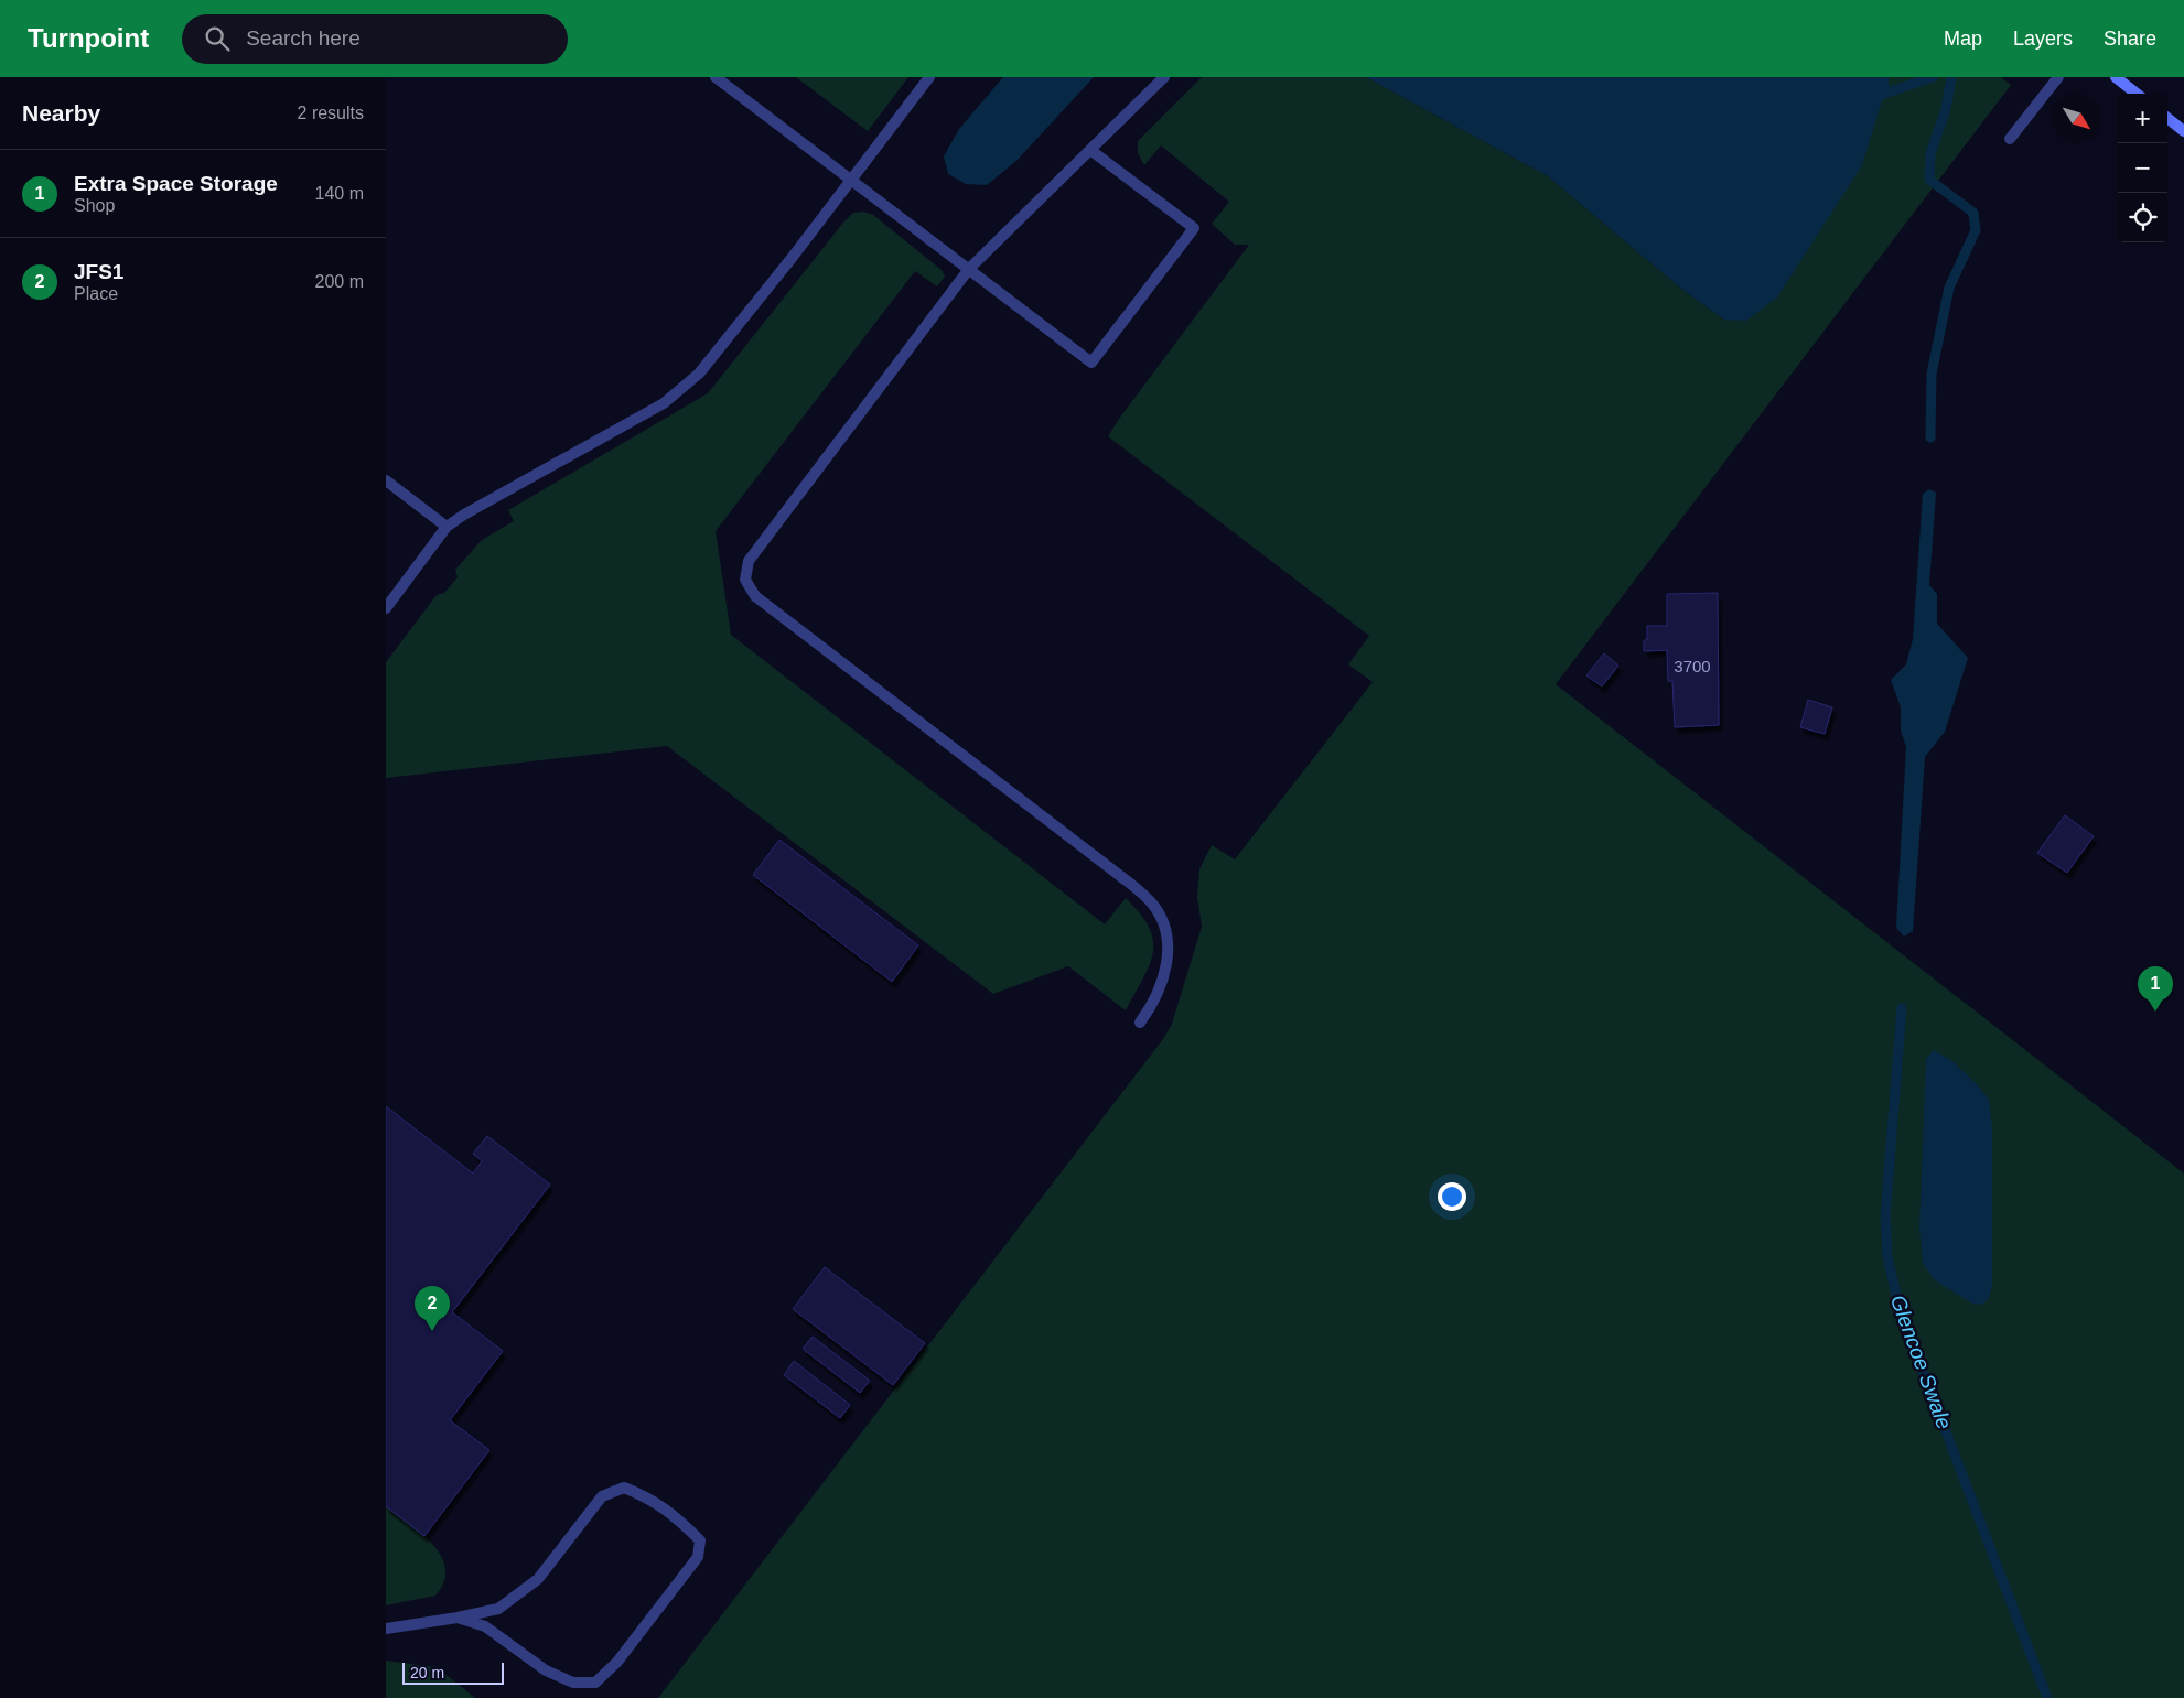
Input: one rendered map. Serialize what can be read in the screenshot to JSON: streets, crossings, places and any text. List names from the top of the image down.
{
  "water": ["Glencoe Swale"],
  "house_numbers": ["3700"],
  "scale_bar": "20 m",
  "north": "bottom right",
  "page": {
    "header": "Turnpoint",
    "search": "Search here",
    "nav": ["Map", "Layers", "Share"],
    "heading": ["Nearby", "2 results"],
    "map_buttons": ["+", "−"],
    "list": [
      {
        "mark": "1",
        "name": "Extra Space Storage",
        "note": "Shop",
        "value": "140 m"
      },
      {
        "mark": "2",
        "name": "JFS1",
        "note": "Place",
        "value": "200 m"
      }
    ],
    "pins": ["1", "2"],
    "scale": "20 m"
  }
}
